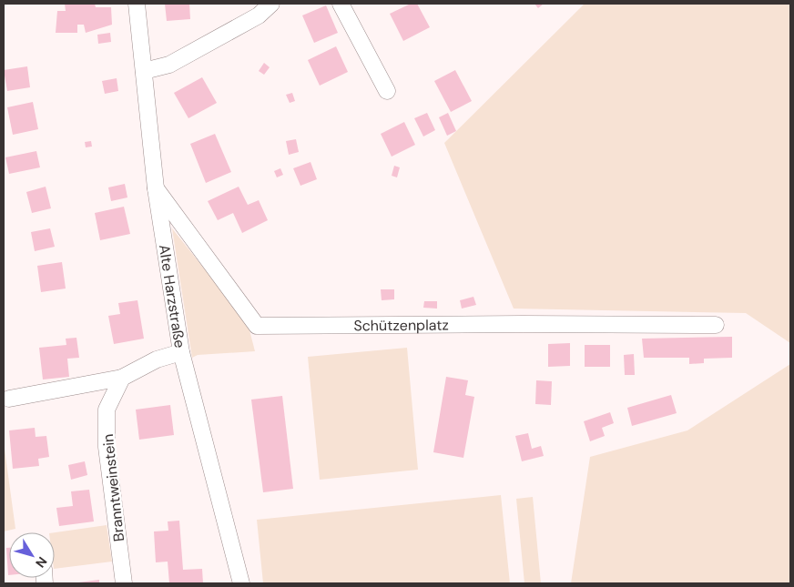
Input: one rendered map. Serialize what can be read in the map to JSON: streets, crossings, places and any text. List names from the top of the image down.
{
  "streets": {
    "street": ["Alte Harzstraße", "Schützenplatz", "Branntweinstein"]
  },
  "crossings": [
    ["Alte Harzstraße", "Schützenplatz"]
  ],
  "north": "bottom right"
}
